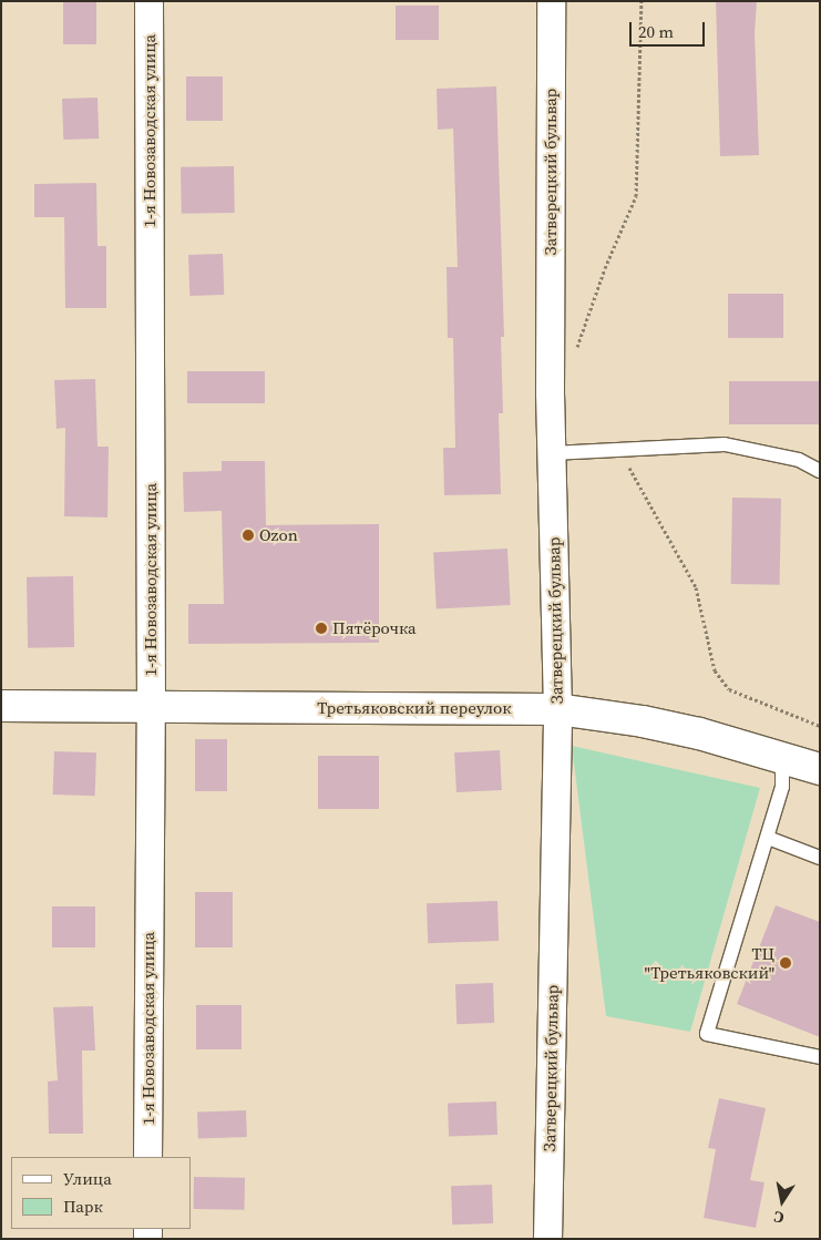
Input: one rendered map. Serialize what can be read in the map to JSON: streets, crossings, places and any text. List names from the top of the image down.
{
  "streets": {
    "main road": ["Третьяковский переулок"],
    "street": ["1-я Новозаводская улица", "Затверецкий бульвар"]
  },
  "crossings": [
    ["1-я Новозаводская улица", "Третьяковский переулок"],
    ["Затверецкий бульвар", "Третьяковский переулок"]
  ],
  "places": ["Ozon", "Пятёрочка", "ТЦ \"Третьяковский\""],
  "legend": ["Улица", "Парк"],
  "scale_bar": "20 m",
  "north": "bottom"
}
